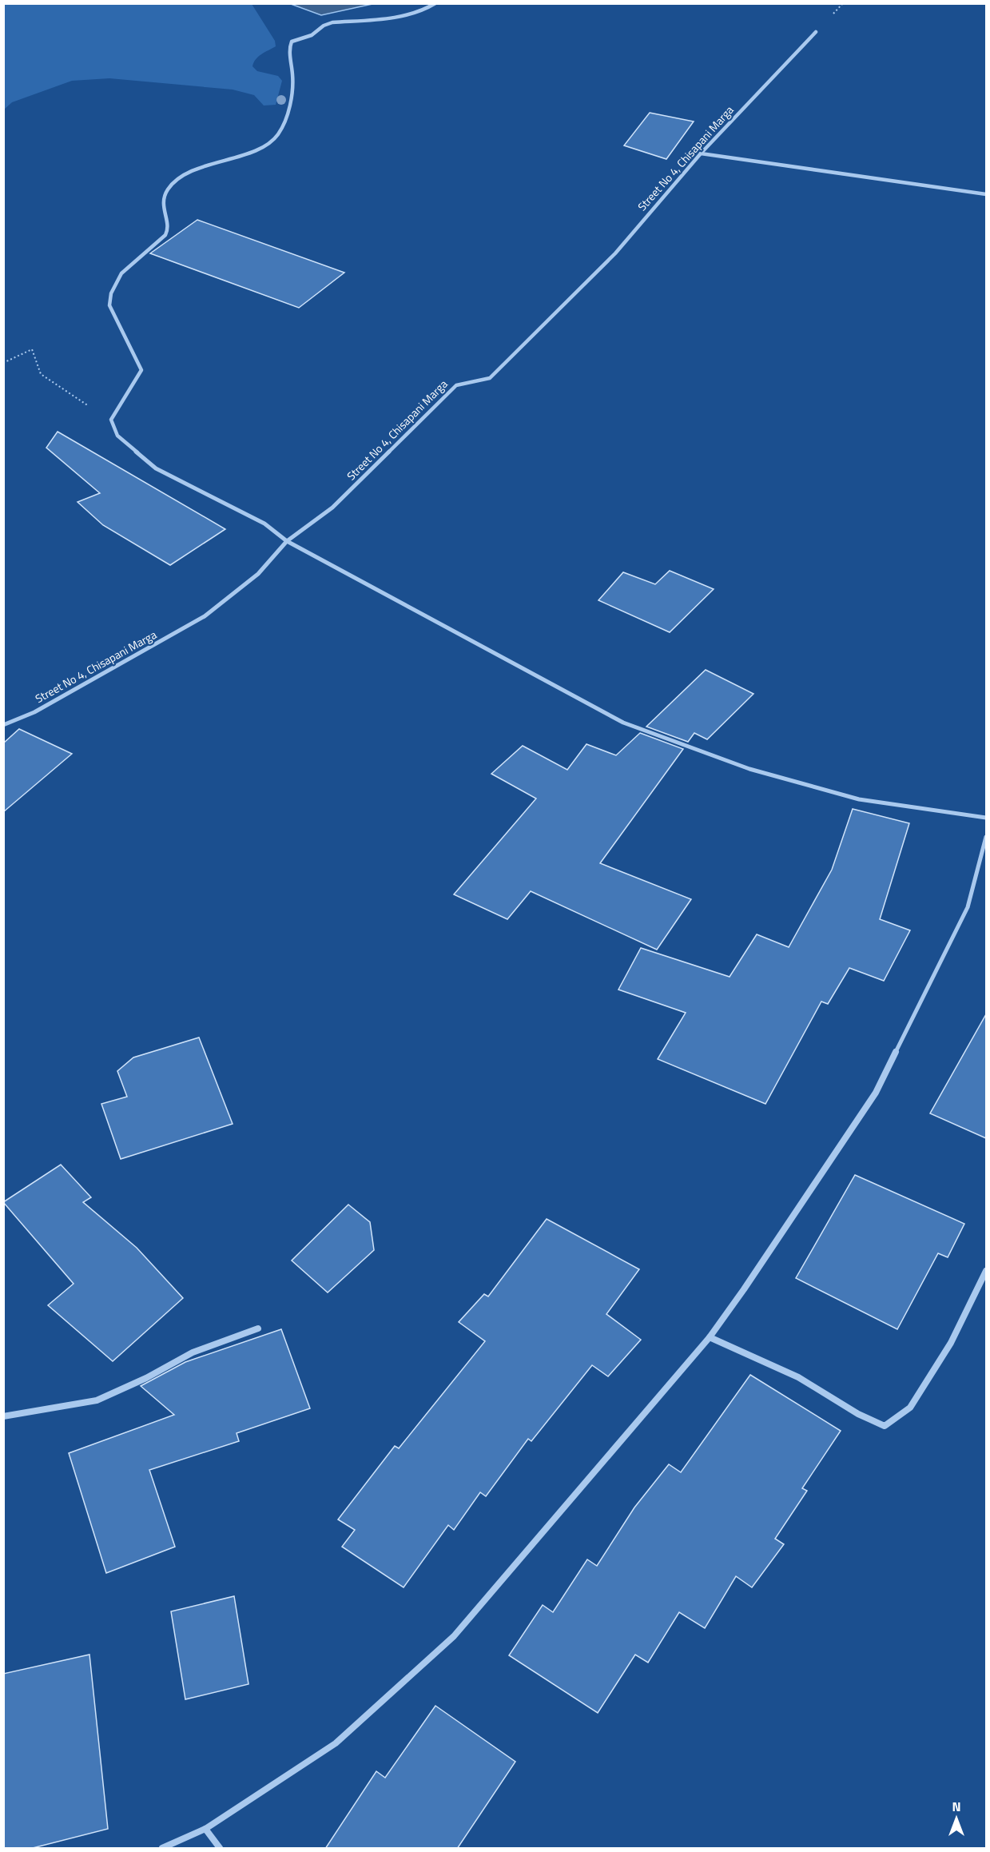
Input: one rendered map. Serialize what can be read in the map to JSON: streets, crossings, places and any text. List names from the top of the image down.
{
  "streets": {
    "street": ["Street No 4, Chisapani Marga"]
  },
  "north": "top"
}
